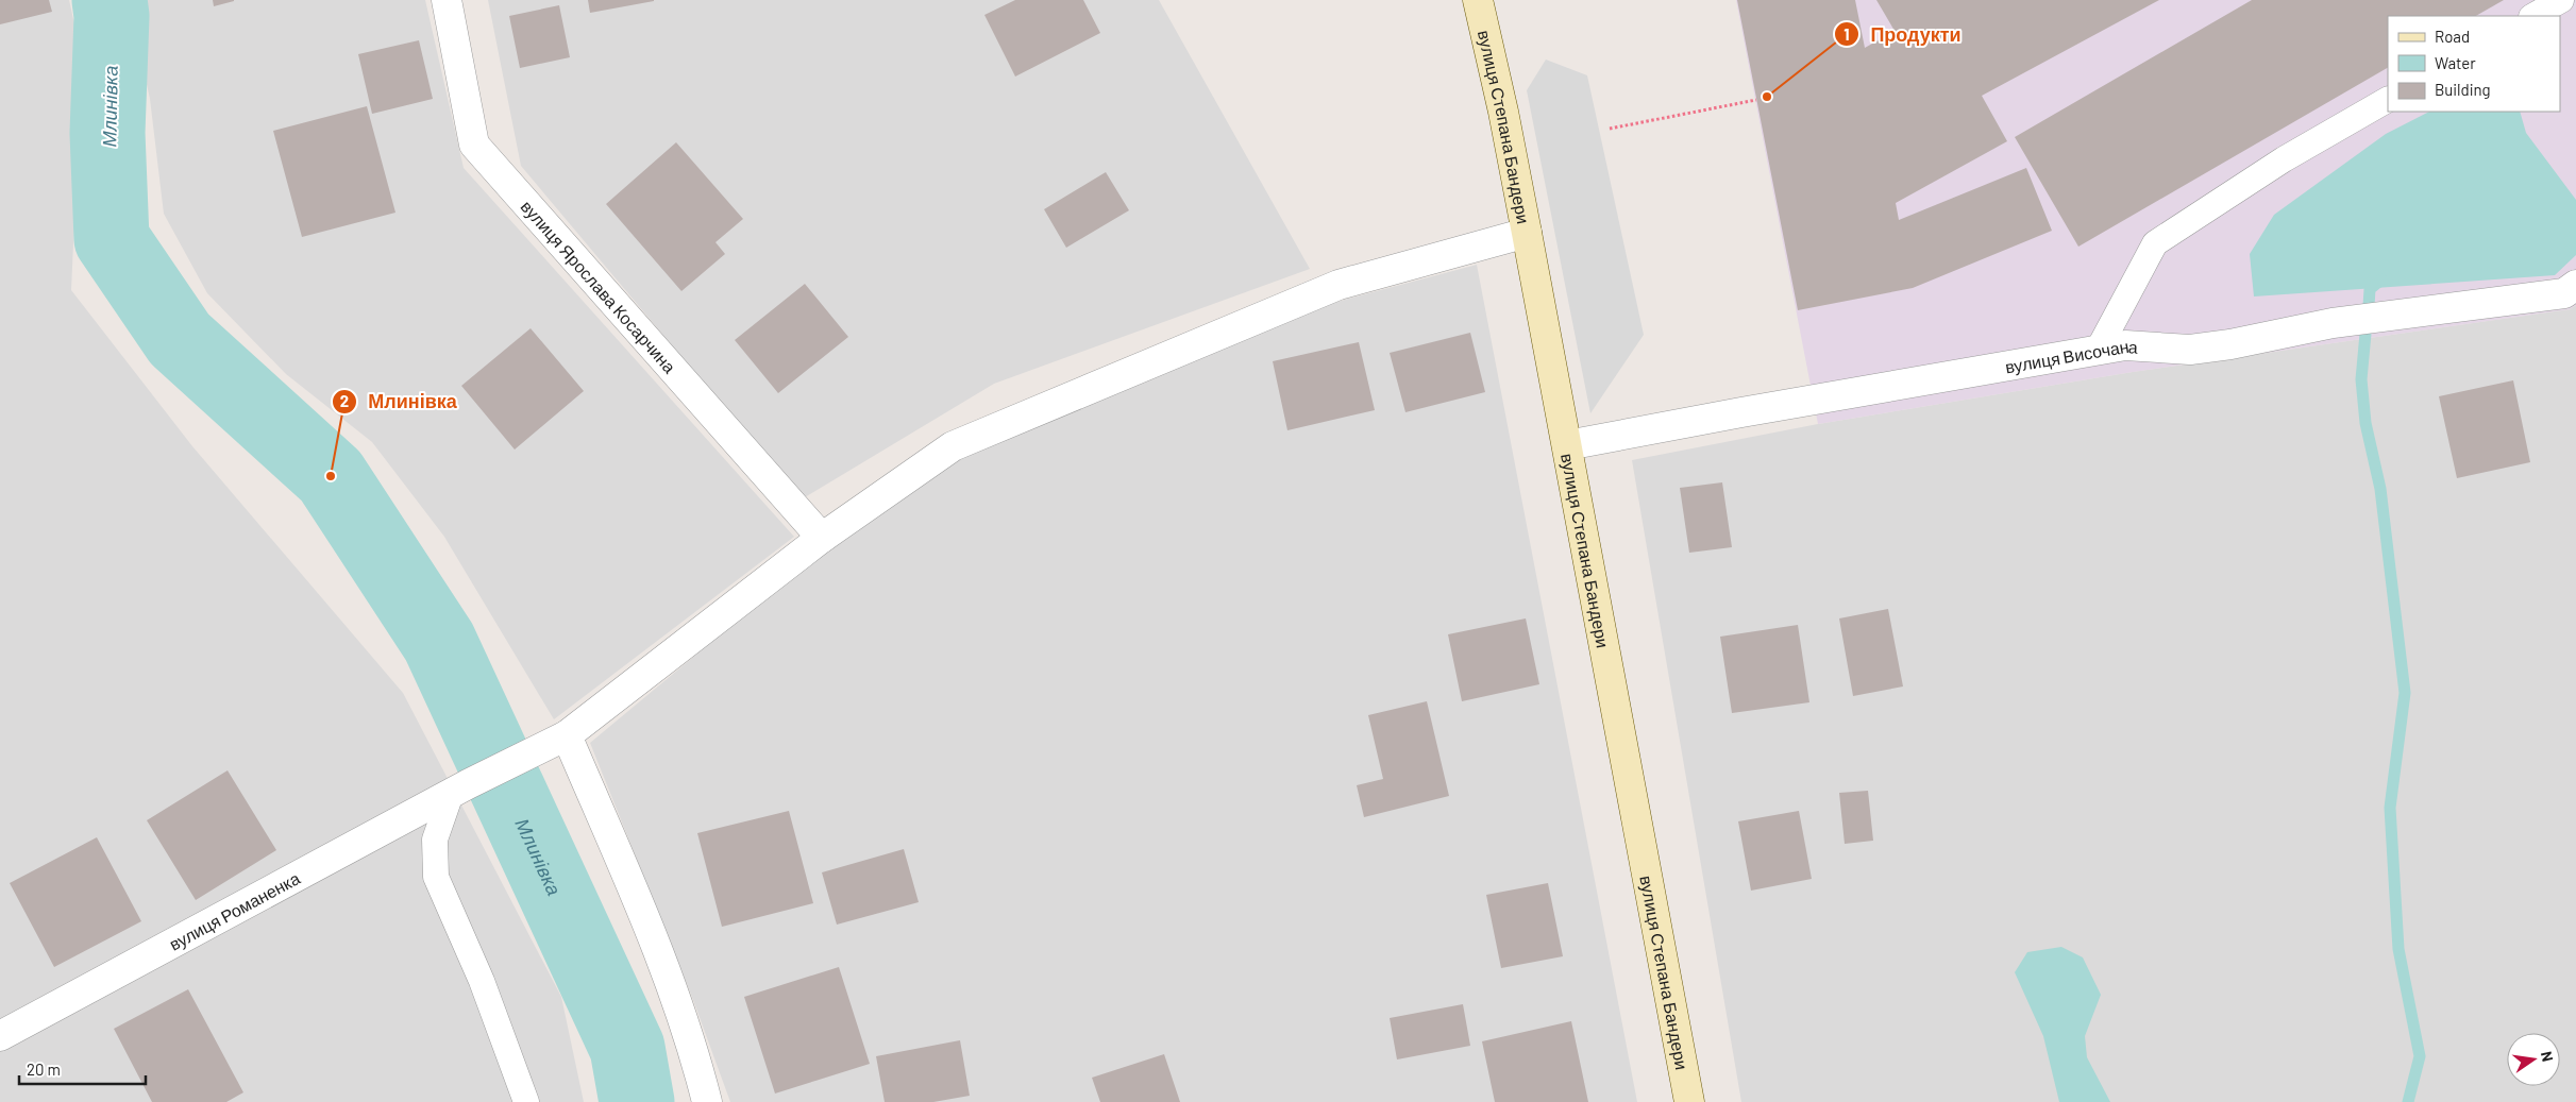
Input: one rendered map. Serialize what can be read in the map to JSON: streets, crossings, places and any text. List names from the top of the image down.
{
  "streets": {
    "main road": ["вулиця Степана Бандери"],
    "street": ["вулиця Ярослава Косарчина", "вулиця Височана", "вулиця Романенка"]
  },
  "crossings": [
    ["вулиця Степана Бандери", "вулиця Височана"],
    ["вулиця Степана Бандери", "вулиця Романенка"],
    ["вулиця Ярослава Косарчина", "вулиця Романенка"]
  ],
  "water": ["Млинівка"],
  "places": ["Продукти", "Млинівка"],
  "legend": ["Road", "Water", "Building"],
  "scale_bar": "20 m",
  "north": "right"
}
